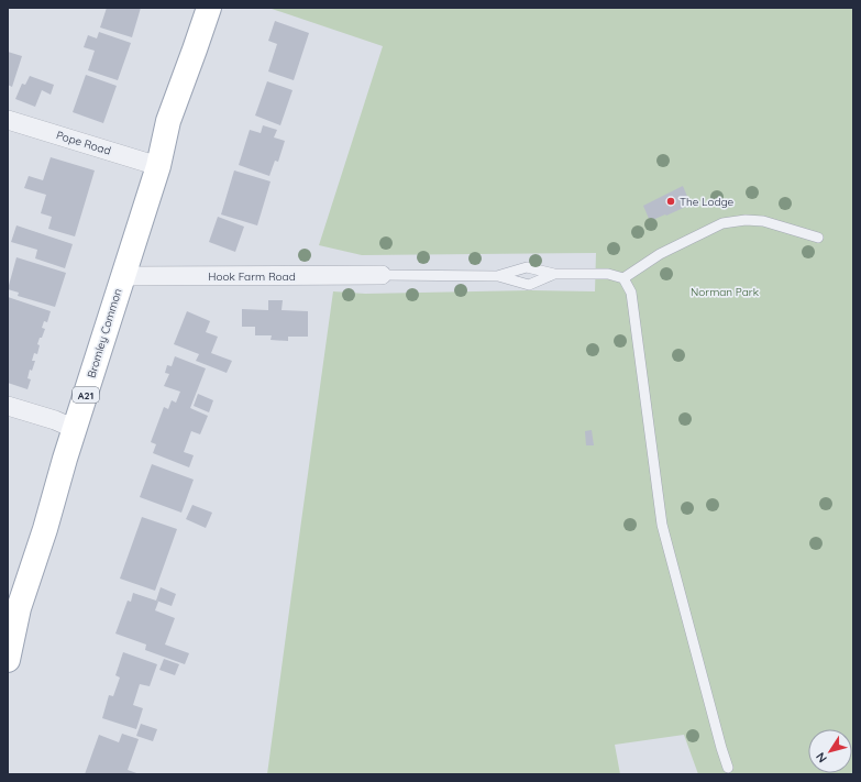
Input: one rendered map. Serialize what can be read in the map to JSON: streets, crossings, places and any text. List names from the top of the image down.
{
  "streets": {
    "main road": ["Bromley Common", "A21"],
    "street": ["Pope Road", "Hook Farm Road"]
  },
  "crossings": [
    ["Pope Road", "Bromley Common"],
    ["Hook Farm Road", "Bromley Common"]
  ],
  "parks": ["Norman Park"],
  "places": ["The Lodge"],
  "north": "bottom left"
}
